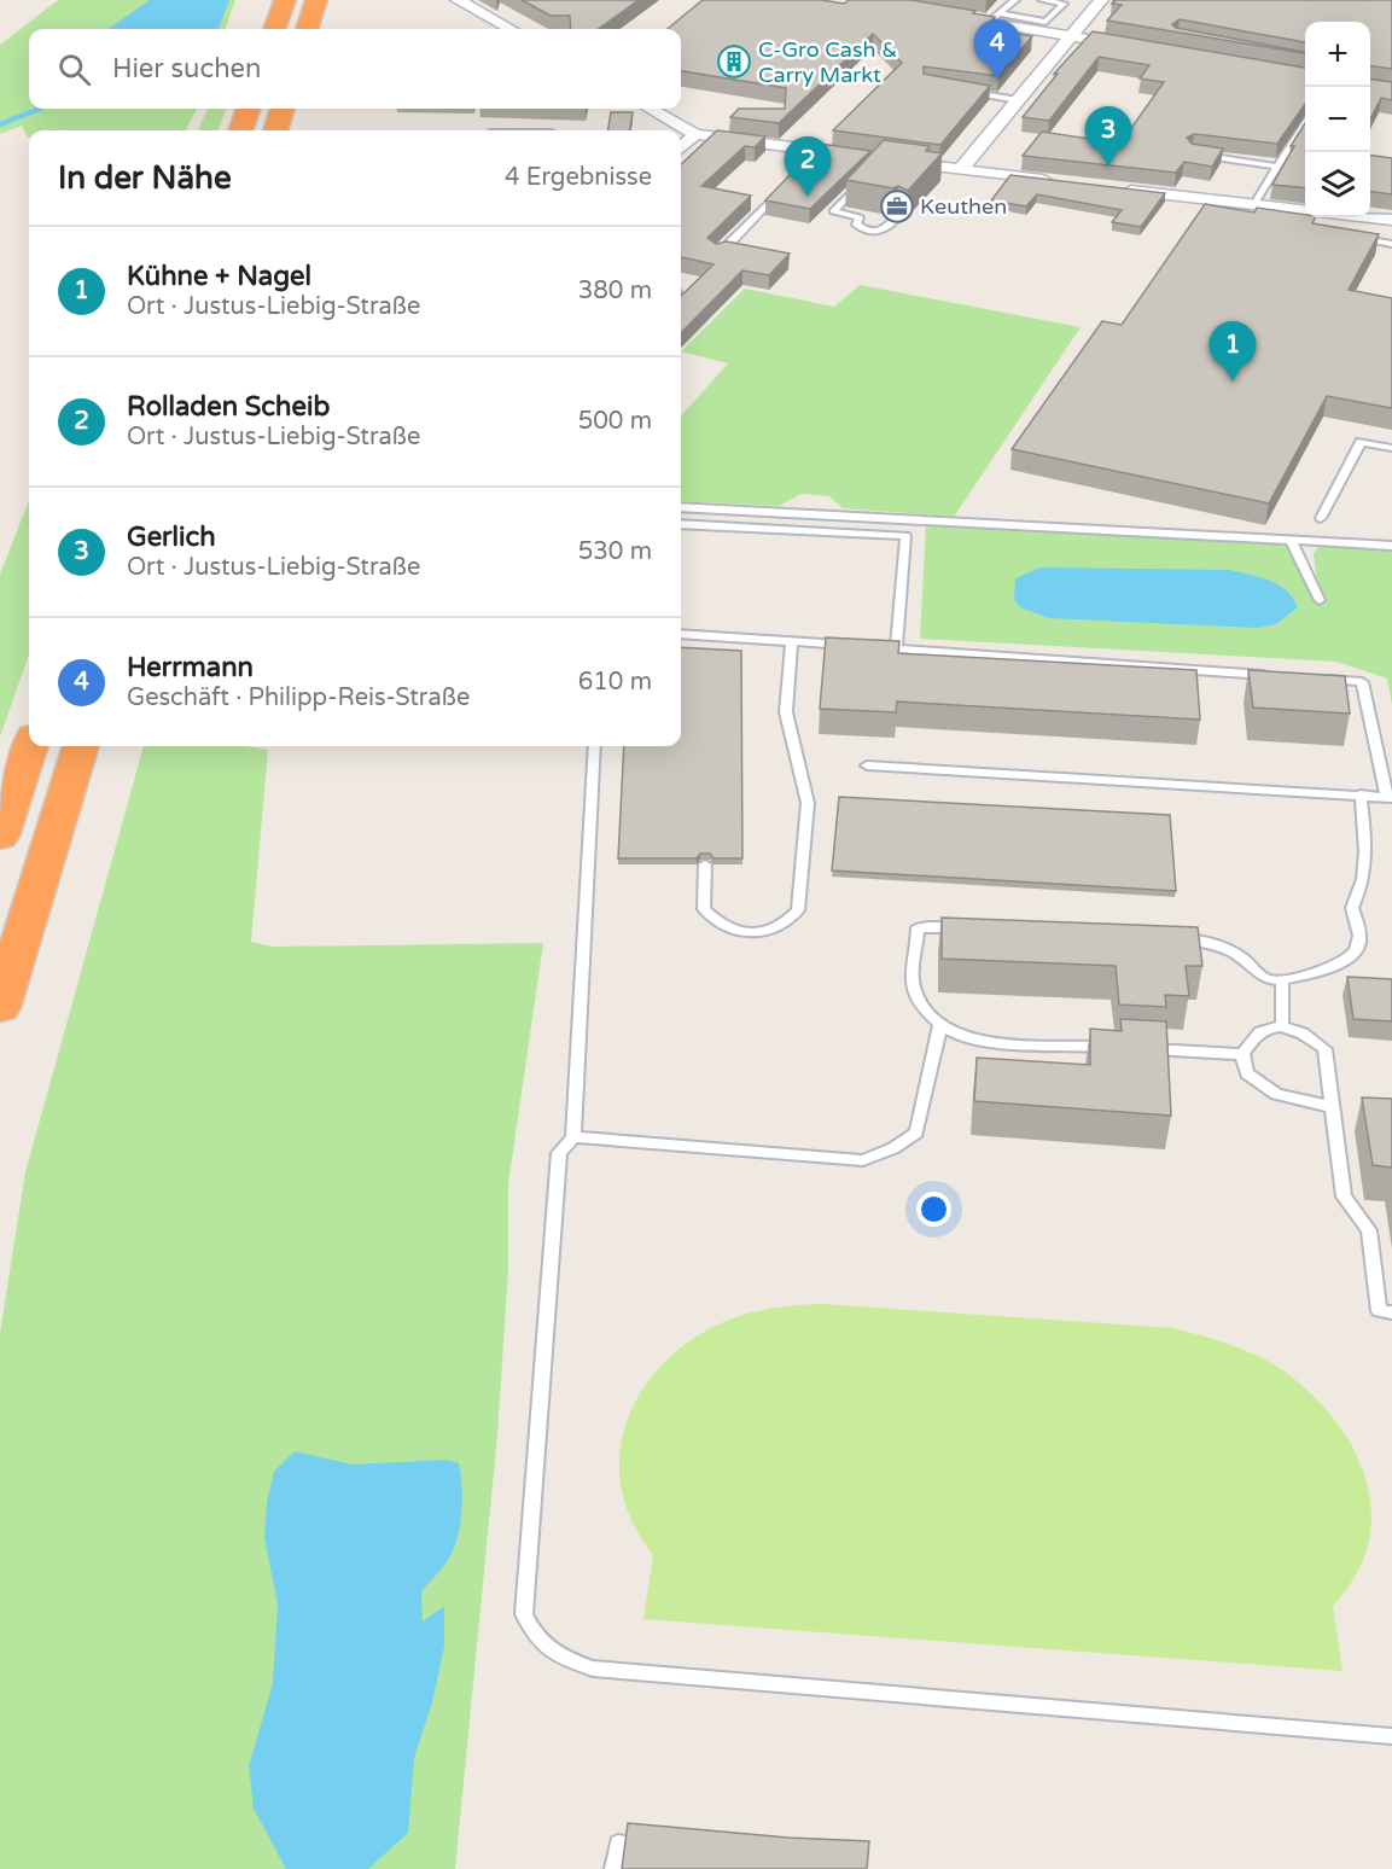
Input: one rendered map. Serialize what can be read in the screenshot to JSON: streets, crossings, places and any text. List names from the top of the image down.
{
  "places": {
    "building": ["C-Gro Cash & Carry Markt"],
    "office": ["Keuthen"]
  },
  "page": {
    "pins": [
      "4",
      "3",
      "2",
      "1"
    ],
    "map_buttons": ["+", "−"],
    "search": "Hier suchen",
    "heading": ["In der Nähe", "4 Ergebnisse"],
    "list": [
      {
        "mark": "1",
        "name": "Kühne + Nagel",
        "note": "Ort · Justus-Liebig-Straße",
        "value": "380 m"
      },
      {
        "mark": "2",
        "name": "Rolladen Scheib",
        "note": "Ort · Justus-Liebig-Straße",
        "value": "500 m"
      },
      {
        "mark": "3",
        "name": "Gerlich",
        "note": "Ort · Justus-Liebig-Straße",
        "value": "530 m"
      },
      {
        "mark": "4",
        "name": "Herrmann",
        "note": "Geschäft · Philipp-Reis-Straße",
        "value": "610 m"
      }
    ]
  }
}
